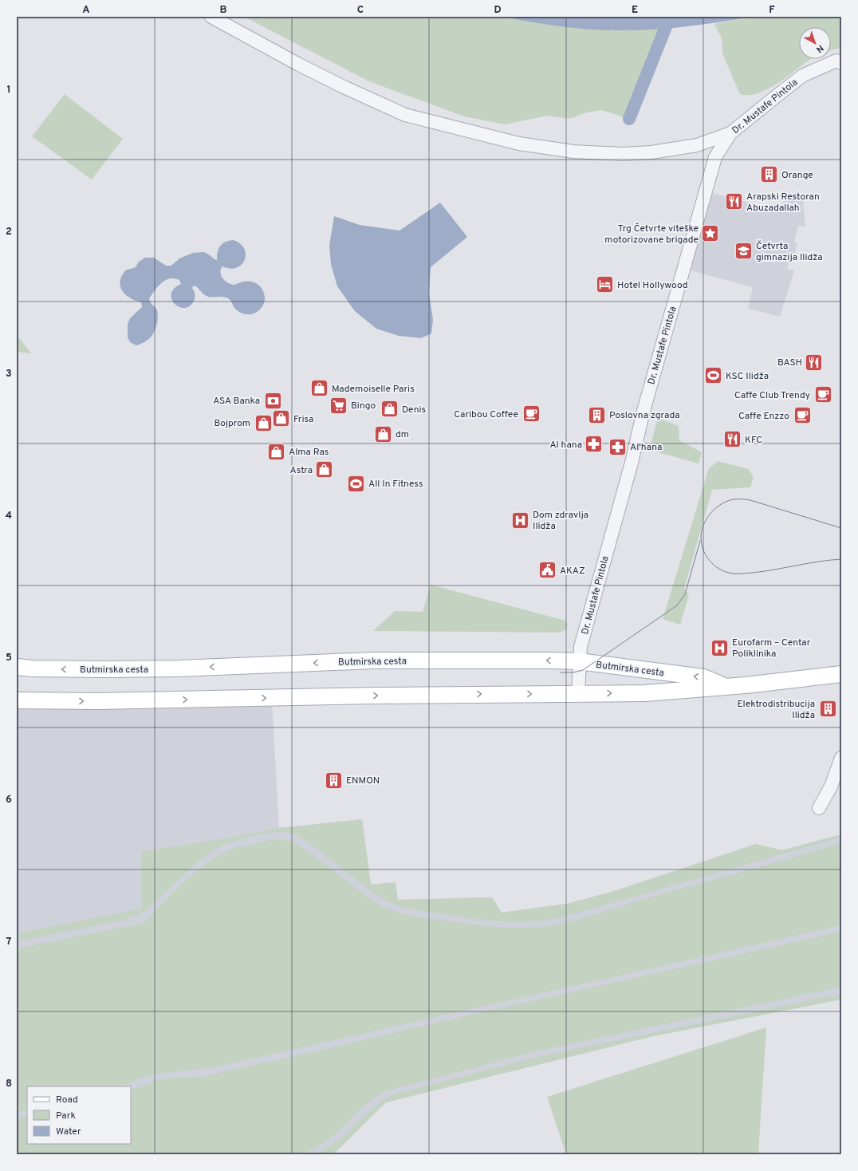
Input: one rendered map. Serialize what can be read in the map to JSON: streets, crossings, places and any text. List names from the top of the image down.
{
  "streets": {
    "main road": ["Butmirska cesta"],
    "street": ["Dr. Mustafe Pintola"]
  },
  "crossings": [
    ["Dr. Mustafe Pintola", "Butmirska cesta"]
  ],
  "places": {
    "building": [
      "Orange",
      "Poslovna zgrada",
      "Elektrodistribucija Ilidža",
      "ENMON"
    ],
    "restaurant": ["Arapski Restoran Abuzadallah", "BASH", "KFC"],
    "place": ["Trg Četvrte viteške motorizovane brigade"],
    "school or university": ["Četvrta gimnazija Ilidža"],
    "hotel": ["Hotel Hollywood"],
    "sports": ["KSC Ilidža", "All In Fitness"],
    "shop": [
      "Mademoiselle Paris",
      "Denis",
      "Frisa",
      "Bojprom",
      "dm",
      "Alma Ras",
      "Astra"
    ],
    "cafe": ["Caffe Club Trendy", "Caribou Coffee", "Caffe Enzzo"],
    "bank": ["ASA Banka"],
    "supermarket": ["Bingo"],
    "pharmacy": ["Al hana", "Al'hana"],
    "hospital": ["Dom zdravlja Ilidža", "Eurofarm – Centar Poliklinika"],
    "public building": ["AKAZ"]
  },
  "legend": ["Road", "Park", "Water"],
  "north": "bottom right",
  "grid": {
    "columns": [
      "A",
      "B",
      "C",
      "D",
      "E",
      "F"
    ],
    "rows": [
      "1",
      "2",
      "3",
      "4",
      "5",
      "6",
      "7",
      "8"
    ]
  }
}
